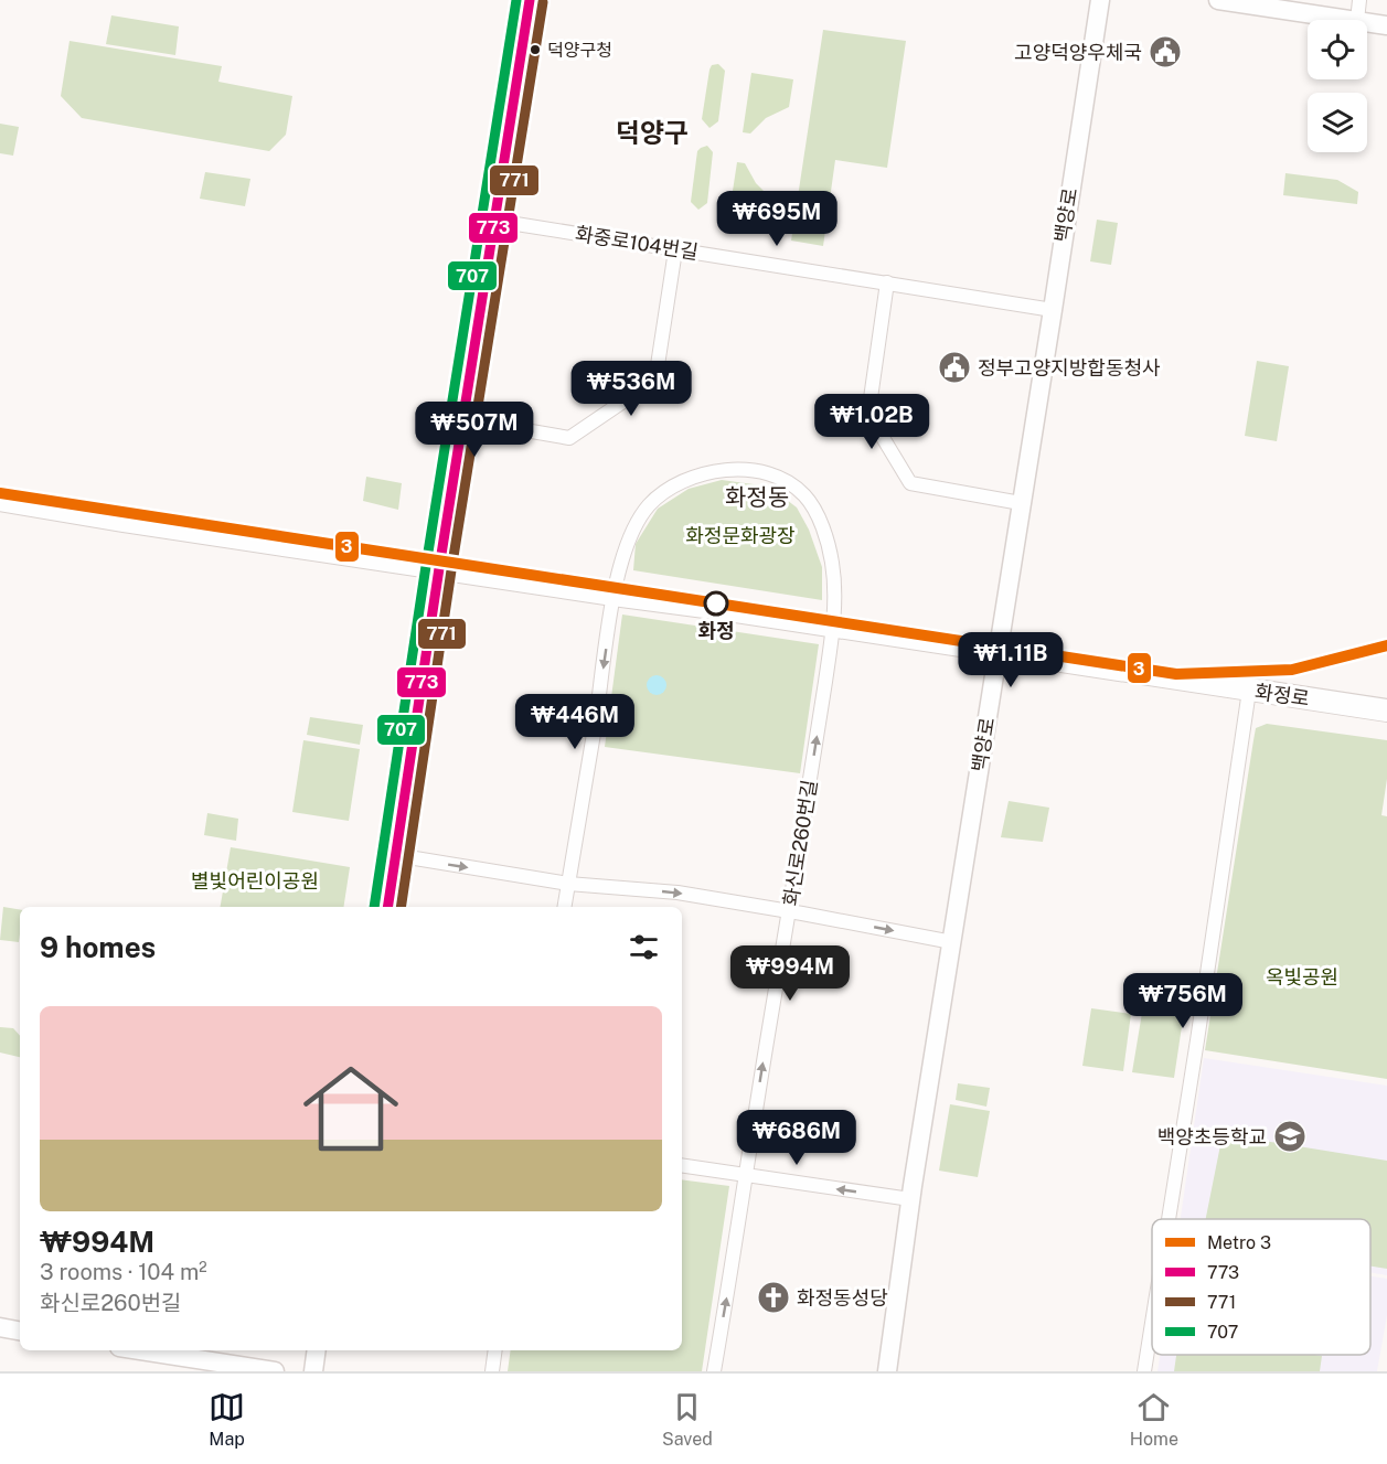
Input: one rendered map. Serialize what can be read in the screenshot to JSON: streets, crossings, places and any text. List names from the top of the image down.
{
  "streets": {
    "main road": ["화정로"],
    "street": ["백양로", "화중로104번길", "화신로260번길"]
  },
  "crossings": [
    ["백양로", "화중로104번길"],
    ["백양로", "화정로"],
    ["화정로", "화신로260번길"]
  ],
  "districts": ["덕양구", "화정동"],
  "parks": ["화정문화광장", "별빛어린이공원", "옥빛공원"],
  "places": {
    "other": ["덕양구청", "화정"],
    "public building": ["고양덕양우체국", "정부고양지방합동청사"],
    "school or university": ["백양초등학교"],
    "church": ["화정동성당"]
  },
  "lines": [
    "transit line 773",
    "transit line 707",
    "transit line 771",
    "metro line 3"
  ],
  "legend": [
    "Metro 3",
    "773",
    "771",
    "707"
  ],
  "page": {
    "price": [
      "₩695M",
      "₩536M",
      "₩1.02B",
      "₩507M",
      "₩1.11B",
      "₩446M",
      "₩994M",
      "₩756M",
      "₩686M"
    ],
    "heading": "9 homes",
    "list": [
      {
        "name": "₩994M",
        "note": "3 rooms · 104 m² · 화신로260번길"
      }
    ],
    "tabs": ["Map", "Saved", "Home"]
  }
}
